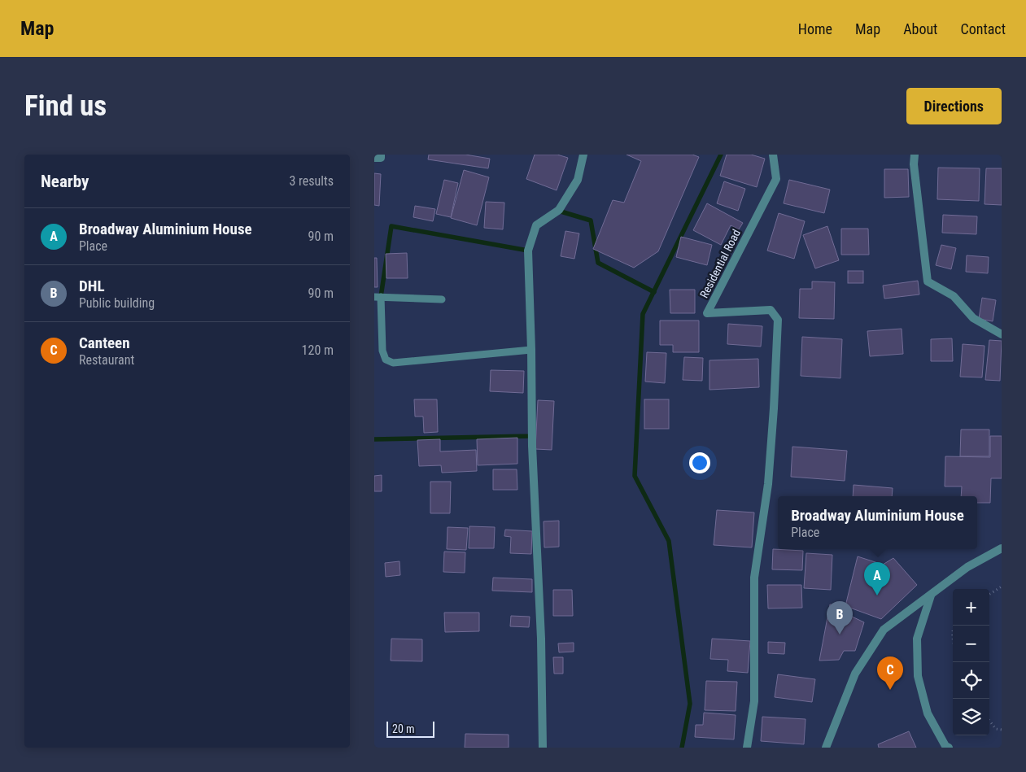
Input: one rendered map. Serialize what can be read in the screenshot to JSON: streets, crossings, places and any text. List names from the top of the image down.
{
  "streets": {
    "street": ["Residential Road"]
  },
  "scale_bar": "20 m",
  "page": {
    "header": "Map",
    "nav": [
      "Home",
      "Map",
      "About",
      "Contact"
    ],
    "buttons": "Directions",
    "title": "Find us",
    "heading": ["Nearby", "3 results"],
    "list": [
      {
        "mark": "A",
        "name": "Broadway Aluminium House",
        "note": "Place",
        "value": "90 m"
      },
      {
        "mark": "B",
        "name": "DHL",
        "note": "Public building",
        "value": "90 m"
      },
      {
        "mark": "C",
        "name": "Canteen",
        "note": "Restaurant",
        "value": "120 m"
      }
    ],
    "popup": ["Broadway Aluminium House", "Place"],
    "pins": ["A", "B", "C"],
    "map_buttons": ["+", "−"],
    "scale": "20 m"
  }
}
